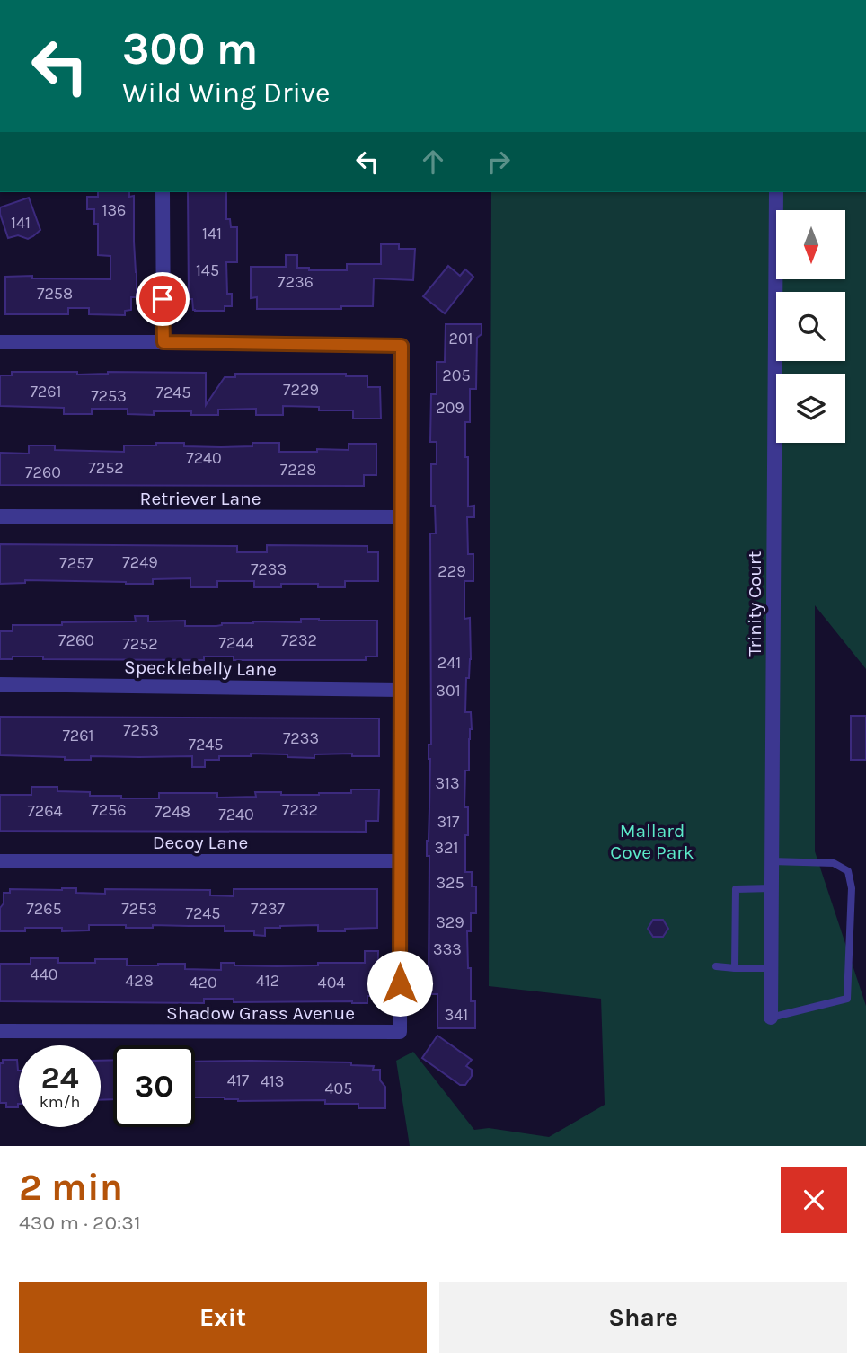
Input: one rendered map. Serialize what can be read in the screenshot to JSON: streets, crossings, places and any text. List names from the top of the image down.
{
  "streets": {
    "street": [
      "Retriever Lane",
      "Trinity Court",
      "Specklebelly Lane",
      "Decoy Lane",
      "Shadow Grass Avenue"
    ]
  },
  "crossings": [
    ["Retriever Lane", "Shadow Grass Avenue"],
    ["Specklebelly Lane", "Shadow Grass Avenue"],
    ["Decoy Lane", "Shadow Grass Avenue"]
  ],
  "parks": ["Mallard Cove Park"],
  "house_numbers": [
    "136",
    "141",
    "141",
    "145",
    "7236",
    "7258",
    "201",
    "205",
    "7229",
    "7261",
    "7245",
    "7253",
    "209",
    "7240",
    "7252",
    "7228",
    "7260",
    "7249",
    "7257",
    "7233",
    "229",
    "7260",
    "7232",
    "7244",
    "7252",
    "241",
    "301",
    "7253",
    "7261",
    "7233",
    "7245",
    "313",
    "7256",
    "7232",
    "7264",
    "7248",
    "7240",
    "317",
    "321",
    "325",
    "7265",
    "7253",
    "7237",
    "7245",
    "329",
    "333",
    "440",
    "428",
    "412",
    "420",
    "404",
    "341",
    "417",
    "413",
    "405"
  ],
  "north": "bottom",
  "page": {
    "turn": ["300 m", "Wild Wing Drive"],
    "speed": "24 km/h",
    "limit": "30",
    "heading": ["2 min", "430 m · 20:31"],
    "buttons": ["Exit", "Share"]
  }
}
